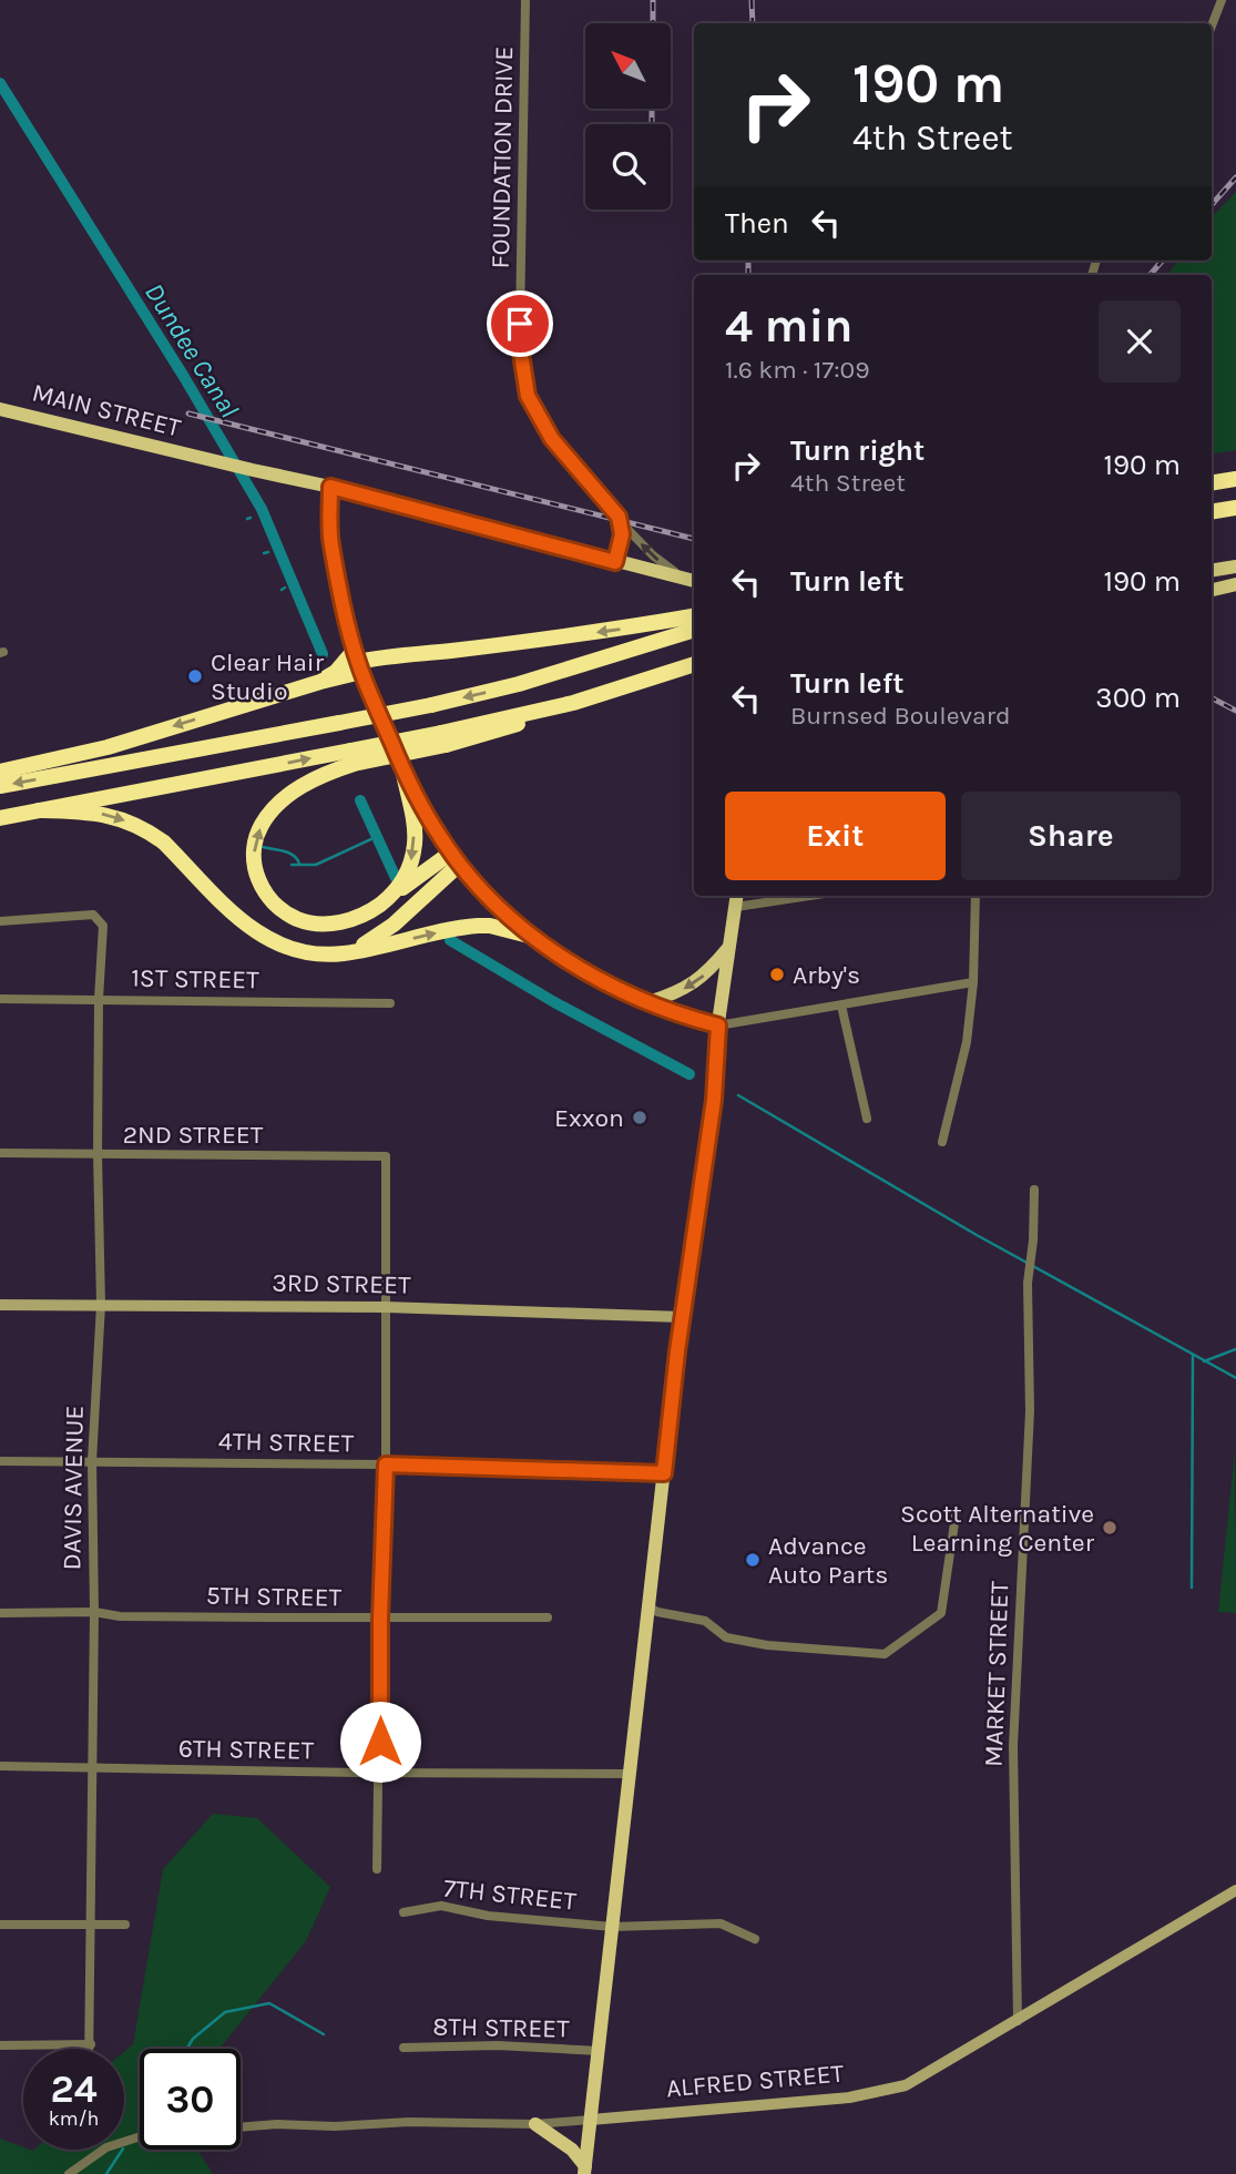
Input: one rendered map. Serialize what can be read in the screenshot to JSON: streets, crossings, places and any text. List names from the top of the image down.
{
  "streets": {
    "main road": ["MAIN STREET", "3RD STREET", "ALFRED STREET"],
    "street": [
      "FOUNDATION DRIVE",
      "1ST STREET",
      "2ND STREET",
      "4TH STREET",
      "DAVIS AVENUE",
      "5TH STREET",
      "MARKET STREET",
      "6TH STREET",
      "7TH STREET",
      "8TH STREET"
    ]
  },
  "crossings": [
    ["FOUNDATION DRIVE", "MAIN STREET"],
    ["1ST STREET", "DAVIS AVENUE"],
    ["2ND STREET", "3RD STREET"],
    ["2ND STREET", "DAVIS AVENUE"],
    ["3RD STREET", "DAVIS AVENUE"],
    ["4TH STREET", "DAVIS AVENUE"],
    ["DAVIS AVENUE", "5TH STREET"],
    ["DAVIS AVENUE", "6TH STREET"],
    ["MARKET STREET", "ALFRED STREET"]
  ],
  "water": ["Dundee Canal"],
  "places": [
    "Clear Hair Studio",
    "Arby's",
    "Exxon",
    "Scott Alternative Learning Center",
    "Advance Auto Parts"
  ],
  "north": "top left",
  "page": {
    "turn": ["190 m", "4th Street"],
    "then": "Then",
    "heading": ["4 min", "1.6 km · 17:09"],
    "list": [
      {
        "name": "Turn right",
        "note": "4th Street",
        "value": "190 m"
      },
      {
        "name": "Turn left",
        "value": "190 m"
      },
      {
        "name": "Turn left",
        "note": "Burnsed Boulevard",
        "value": "300 m"
      }
    ],
    "buttons": ["Exit", "Share"],
    "speed": "24 km/h",
    "limit": "30"
  }
}
